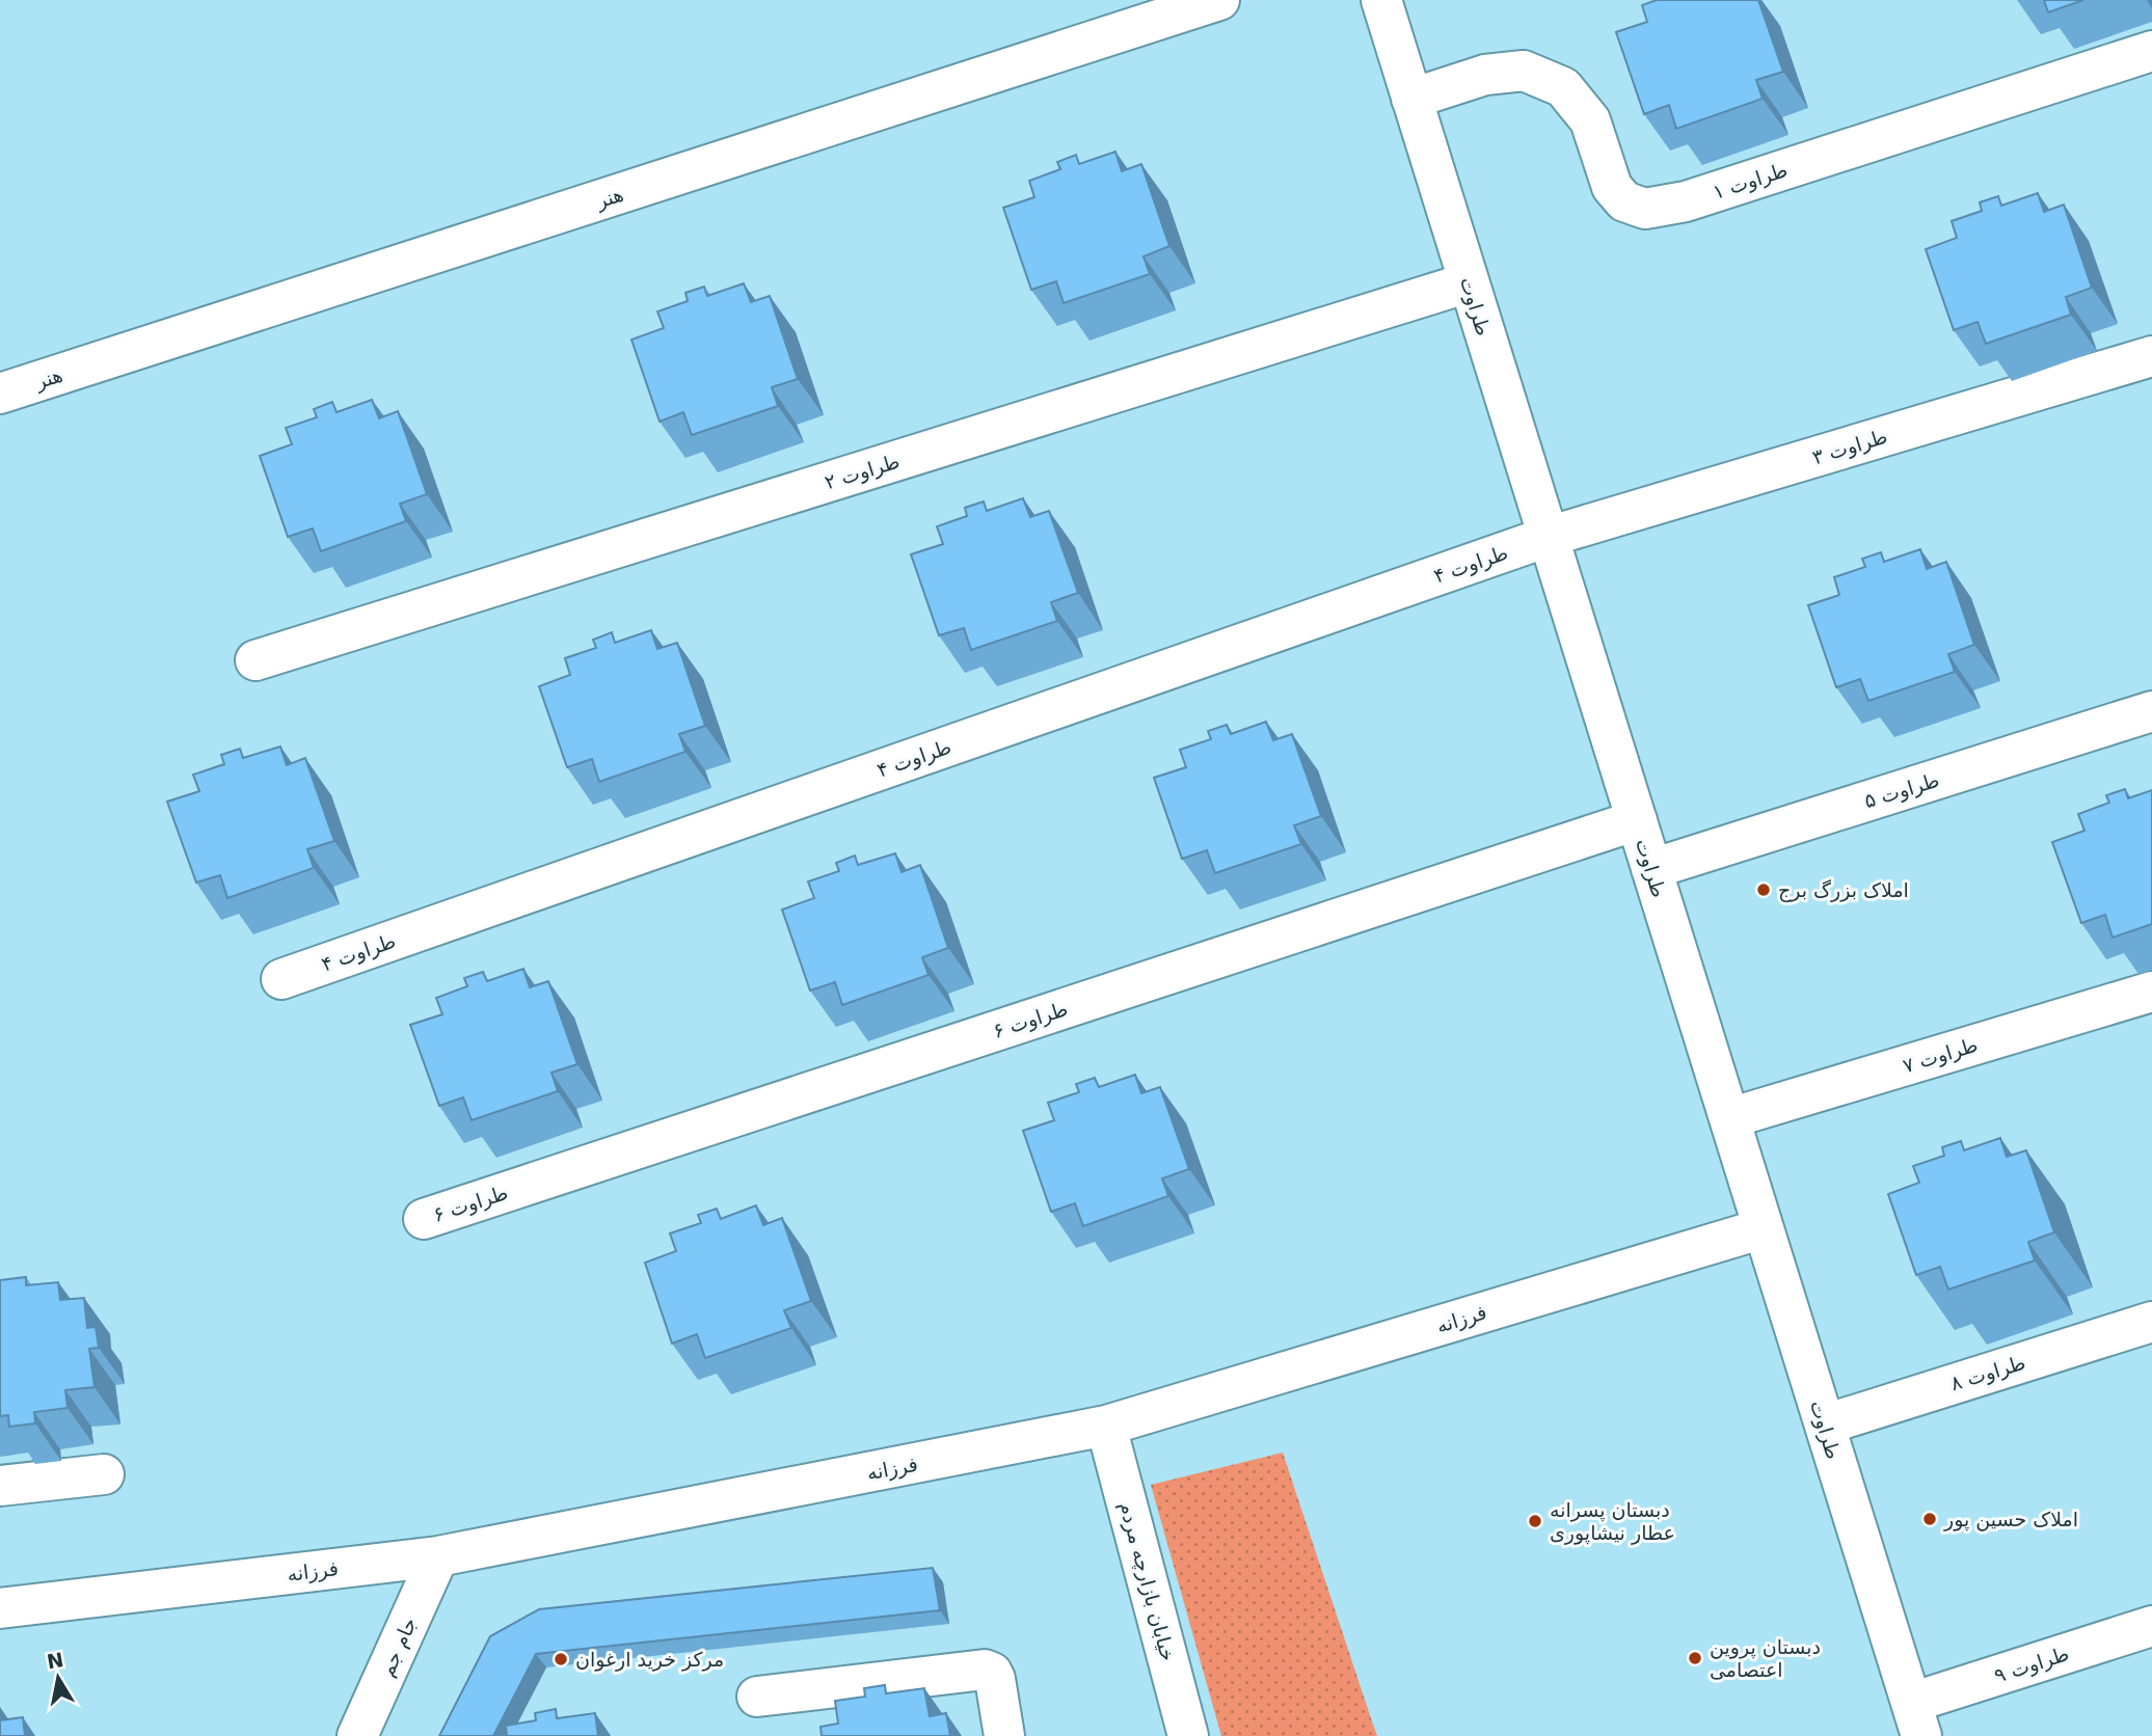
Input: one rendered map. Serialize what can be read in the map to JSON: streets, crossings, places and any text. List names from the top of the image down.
{
  "streets": {
    "street": [
      "طراوت ۱",
      "هنر",
      "طراوت",
      "طراوت ۳",
      "طراوت ۲",
      "طراوت ۴",
      "طراوت ۵",
      "طراوت ۶",
      "طراوت ۷",
      "فرزانه",
      "طراوت ۸",
      "خیابان بازارچه مردم",
      "جام جم",
      "طراوت ۹"
    ]
  },
  "crossings": [
    ["طراوت ۱", "طراوت"],
    ["طراوت", "طراوت ۳"],
    ["طراوت", "طراوت ۲"],
    ["طراوت", "طراوت ۴"],
    ["طراوت", "طراوت ۵"],
    ["طراوت", "طراوت ۶"],
    ["طراوت", "طراوت ۷"],
    ["طراوت", "فرزانه"],
    ["طراوت", "طراوت ۸"],
    ["طراوت", "طراوت ۹"],
    ["طراوت ۳", "طراوت ۴"],
    ["فرزانه", "خیابان بازارچه مردم"],
    ["فرزانه", "جام جم"]
  ],
  "places": [
    "املاک بزرگ برج",
    "املاک حسین پور",
    "دبستان پسرانه عطار نیشاپوری",
    "دبستان پروین اعتصامی",
    "مرکز خرید ارغوان"
  ],
  "north": "top"
}
